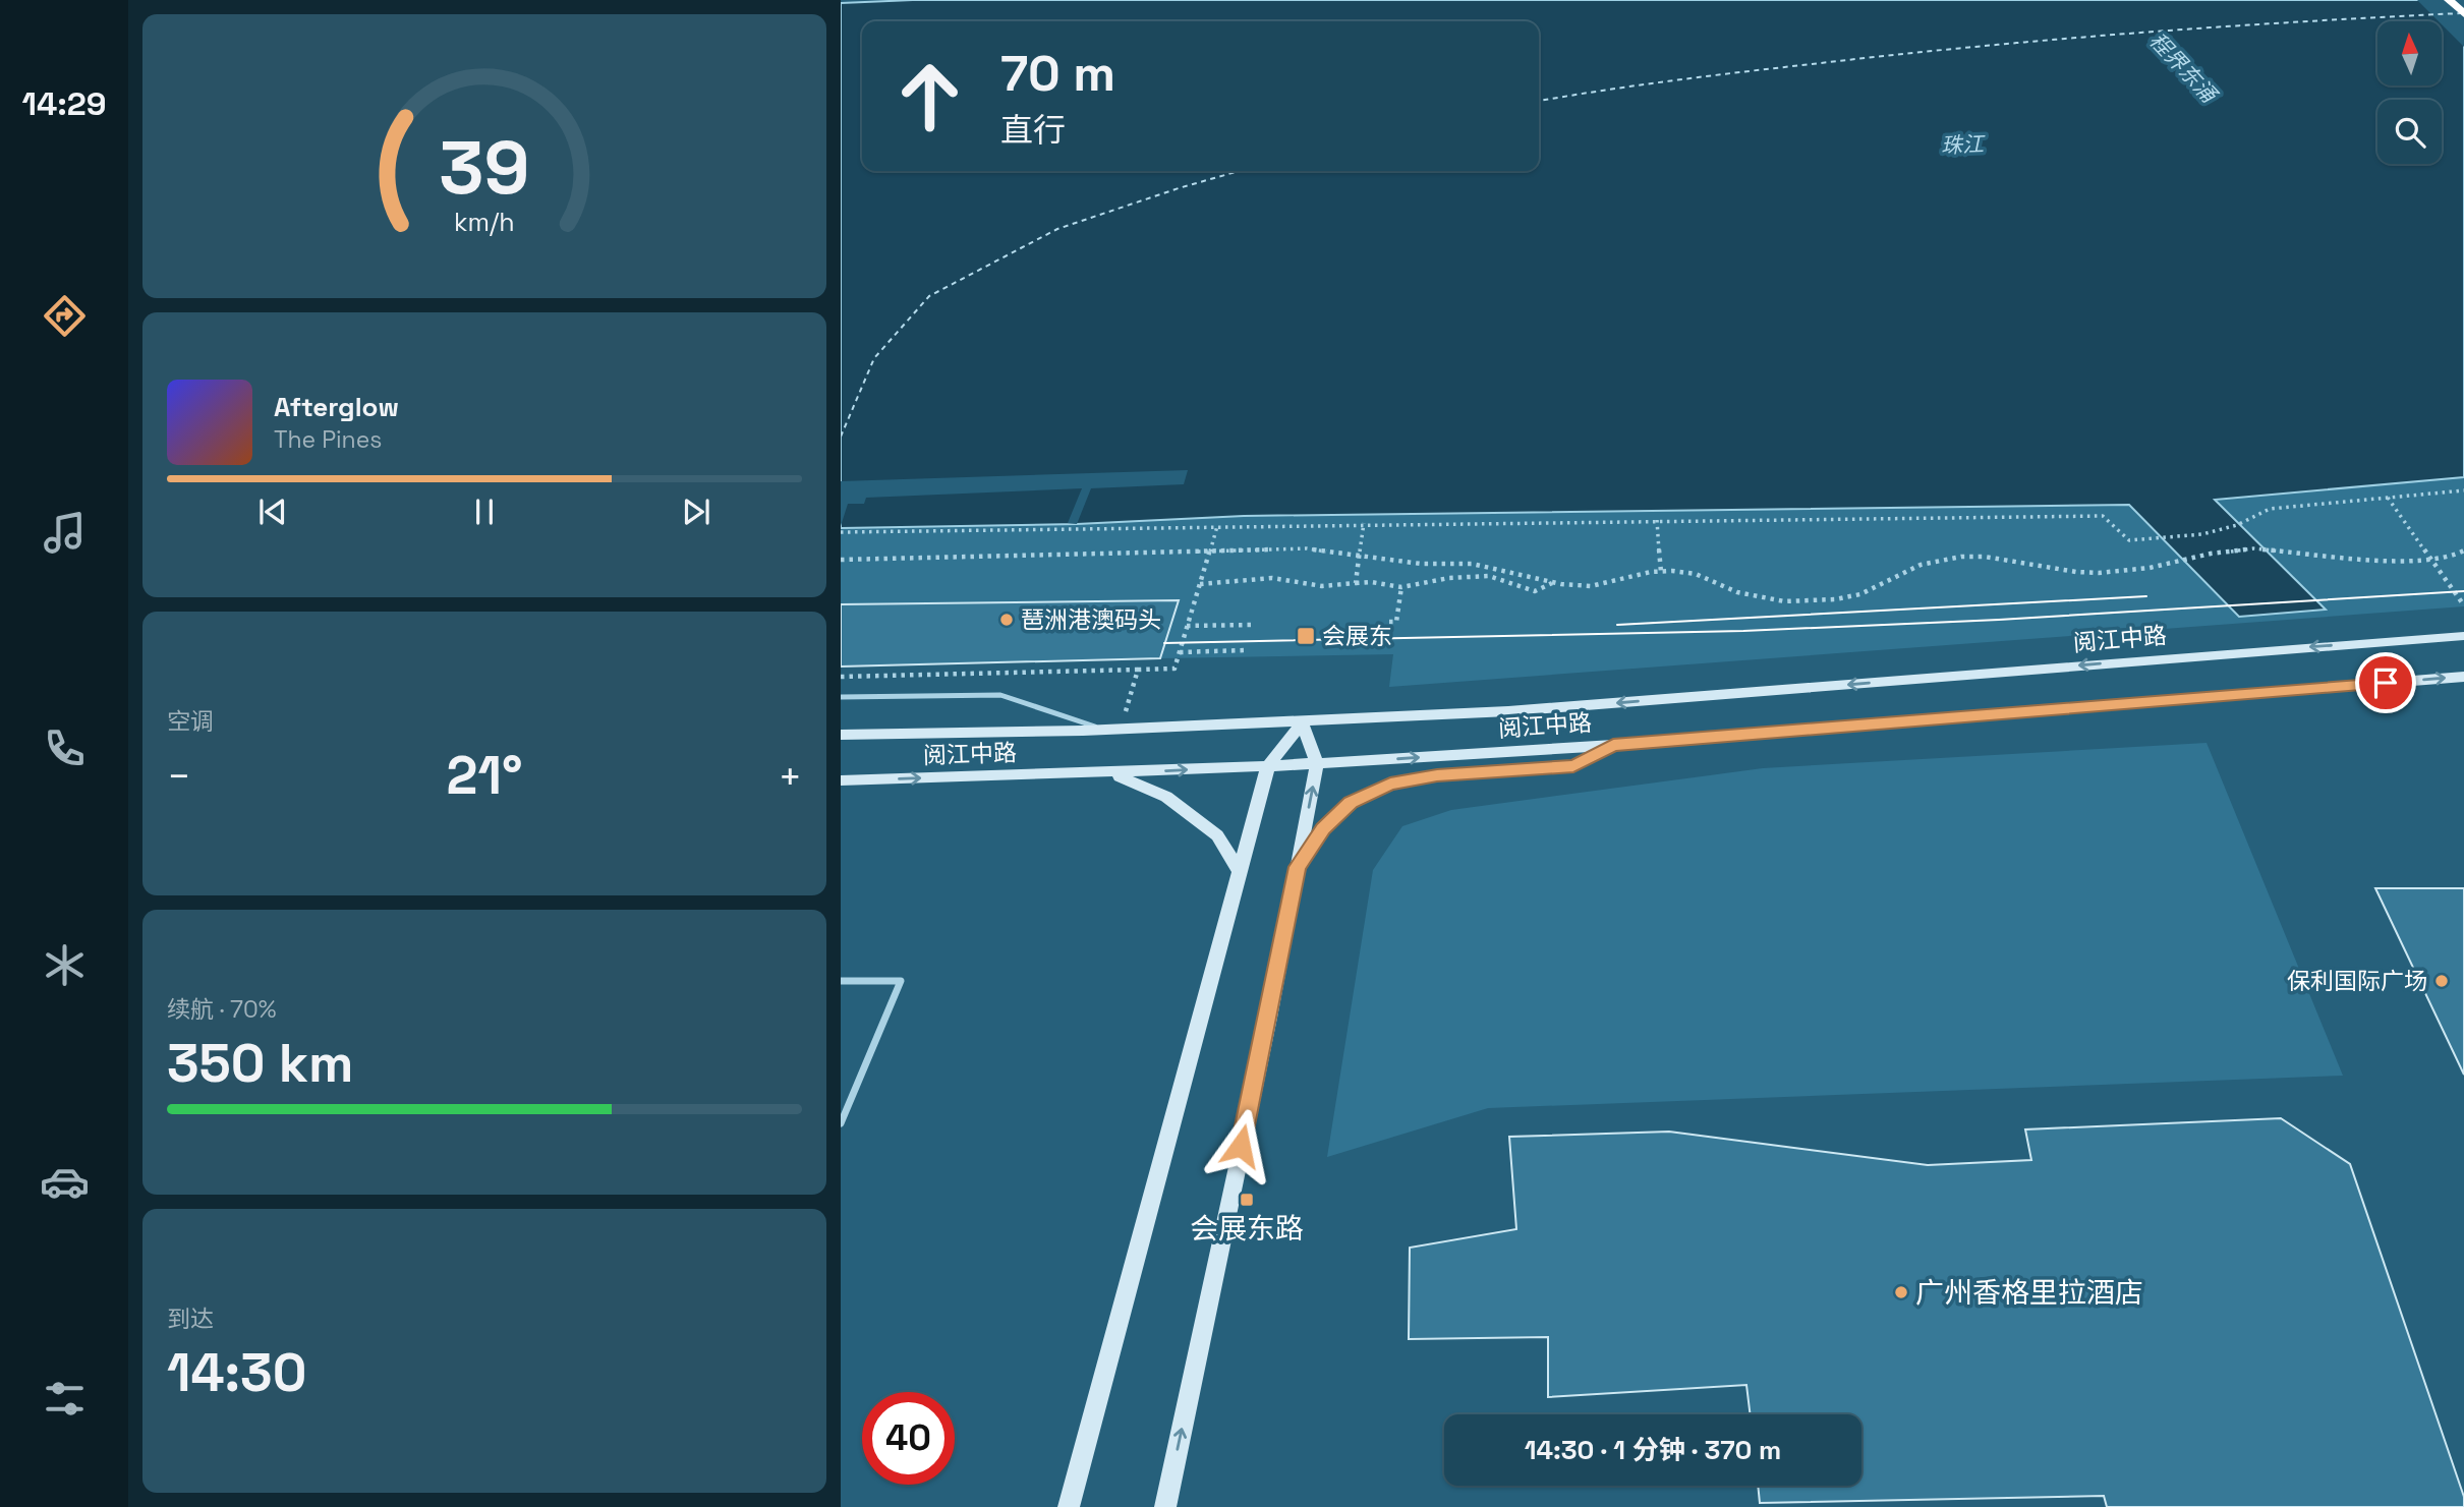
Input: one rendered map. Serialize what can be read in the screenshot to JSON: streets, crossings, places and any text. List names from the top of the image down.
{
  "streets": {
    "main road": ["阅江中路"]
  },
  "water": ["程界东涌", "珠江"],
  "places": {
    "other": ["琶洲港澳码头", "保利国际广场", "广州香格里拉酒店"],
    "transit": ["会展东", "会展东路"]
  },
  "north": "top",
  "page": {
    "tabs": "14:29",
    "turn": ["70 m", "直行"],
    "song": ["Afterglow", "The Pines"],
    "tile": [
      "空调",
      ["续航 · 70%", "350 km"],
      ["到达", "14:30"]
    ],
    "heat": ["−", "21°", "+"],
    "limit": "40",
    "trip": "14:30 · 1 分钟 · 370 m",
    "gauge": ["39", "km/h"]
  }
}
